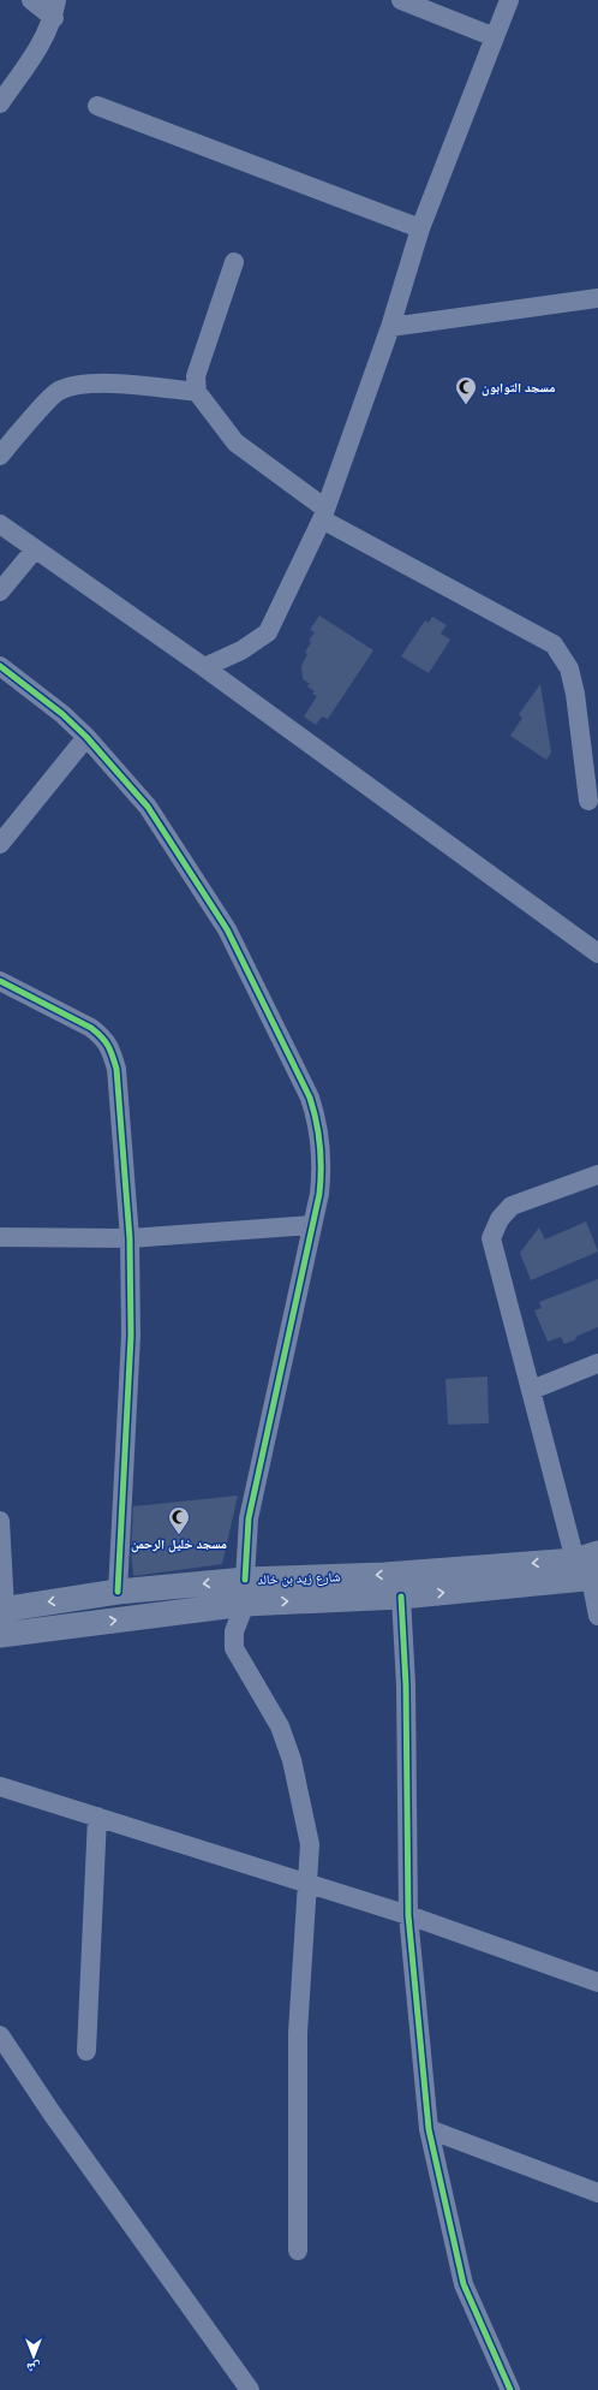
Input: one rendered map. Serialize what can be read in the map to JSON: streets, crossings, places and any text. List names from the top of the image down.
{
  "streets": {
    "main road": ["شارع زيد بن خالد"]
  },
  "places": {
    "mosque": ["مسجد التوابون", "مسجد خليل الرحمن"]
  },
  "north": "bottom"
}
